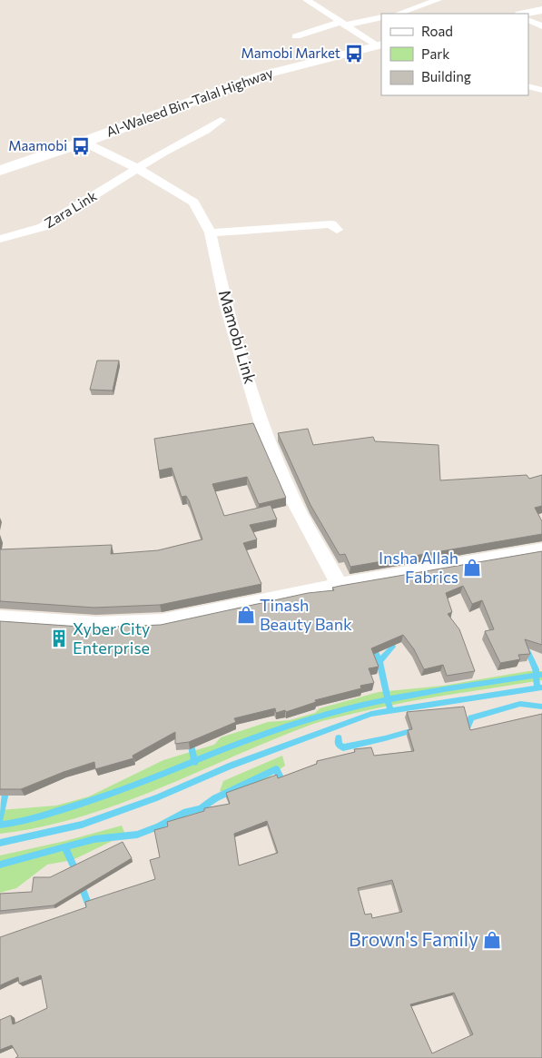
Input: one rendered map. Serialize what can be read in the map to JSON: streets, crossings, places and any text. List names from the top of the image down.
{
  "streets": {
    "street": ["Al-Waleed Bin-Talal Highway", "Zara Link", "Mamobi Link"]
  },
  "crossings": [
    ["Al-Waleed Bin-Talal Highway", "Mamobi Link"],
    ["Zara Link", "Mamobi Link"]
  ],
  "places": {
    "bus stop": ["Mamobi Market", "Maamobi"],
    "shop": ["Insha Allah Fabrics", "Tinash Beauty Bank", "Brown's Family"],
    "building": ["Xyber City Enterprise"]
  },
  "legend": ["Road", "Park", "Building"]
}
